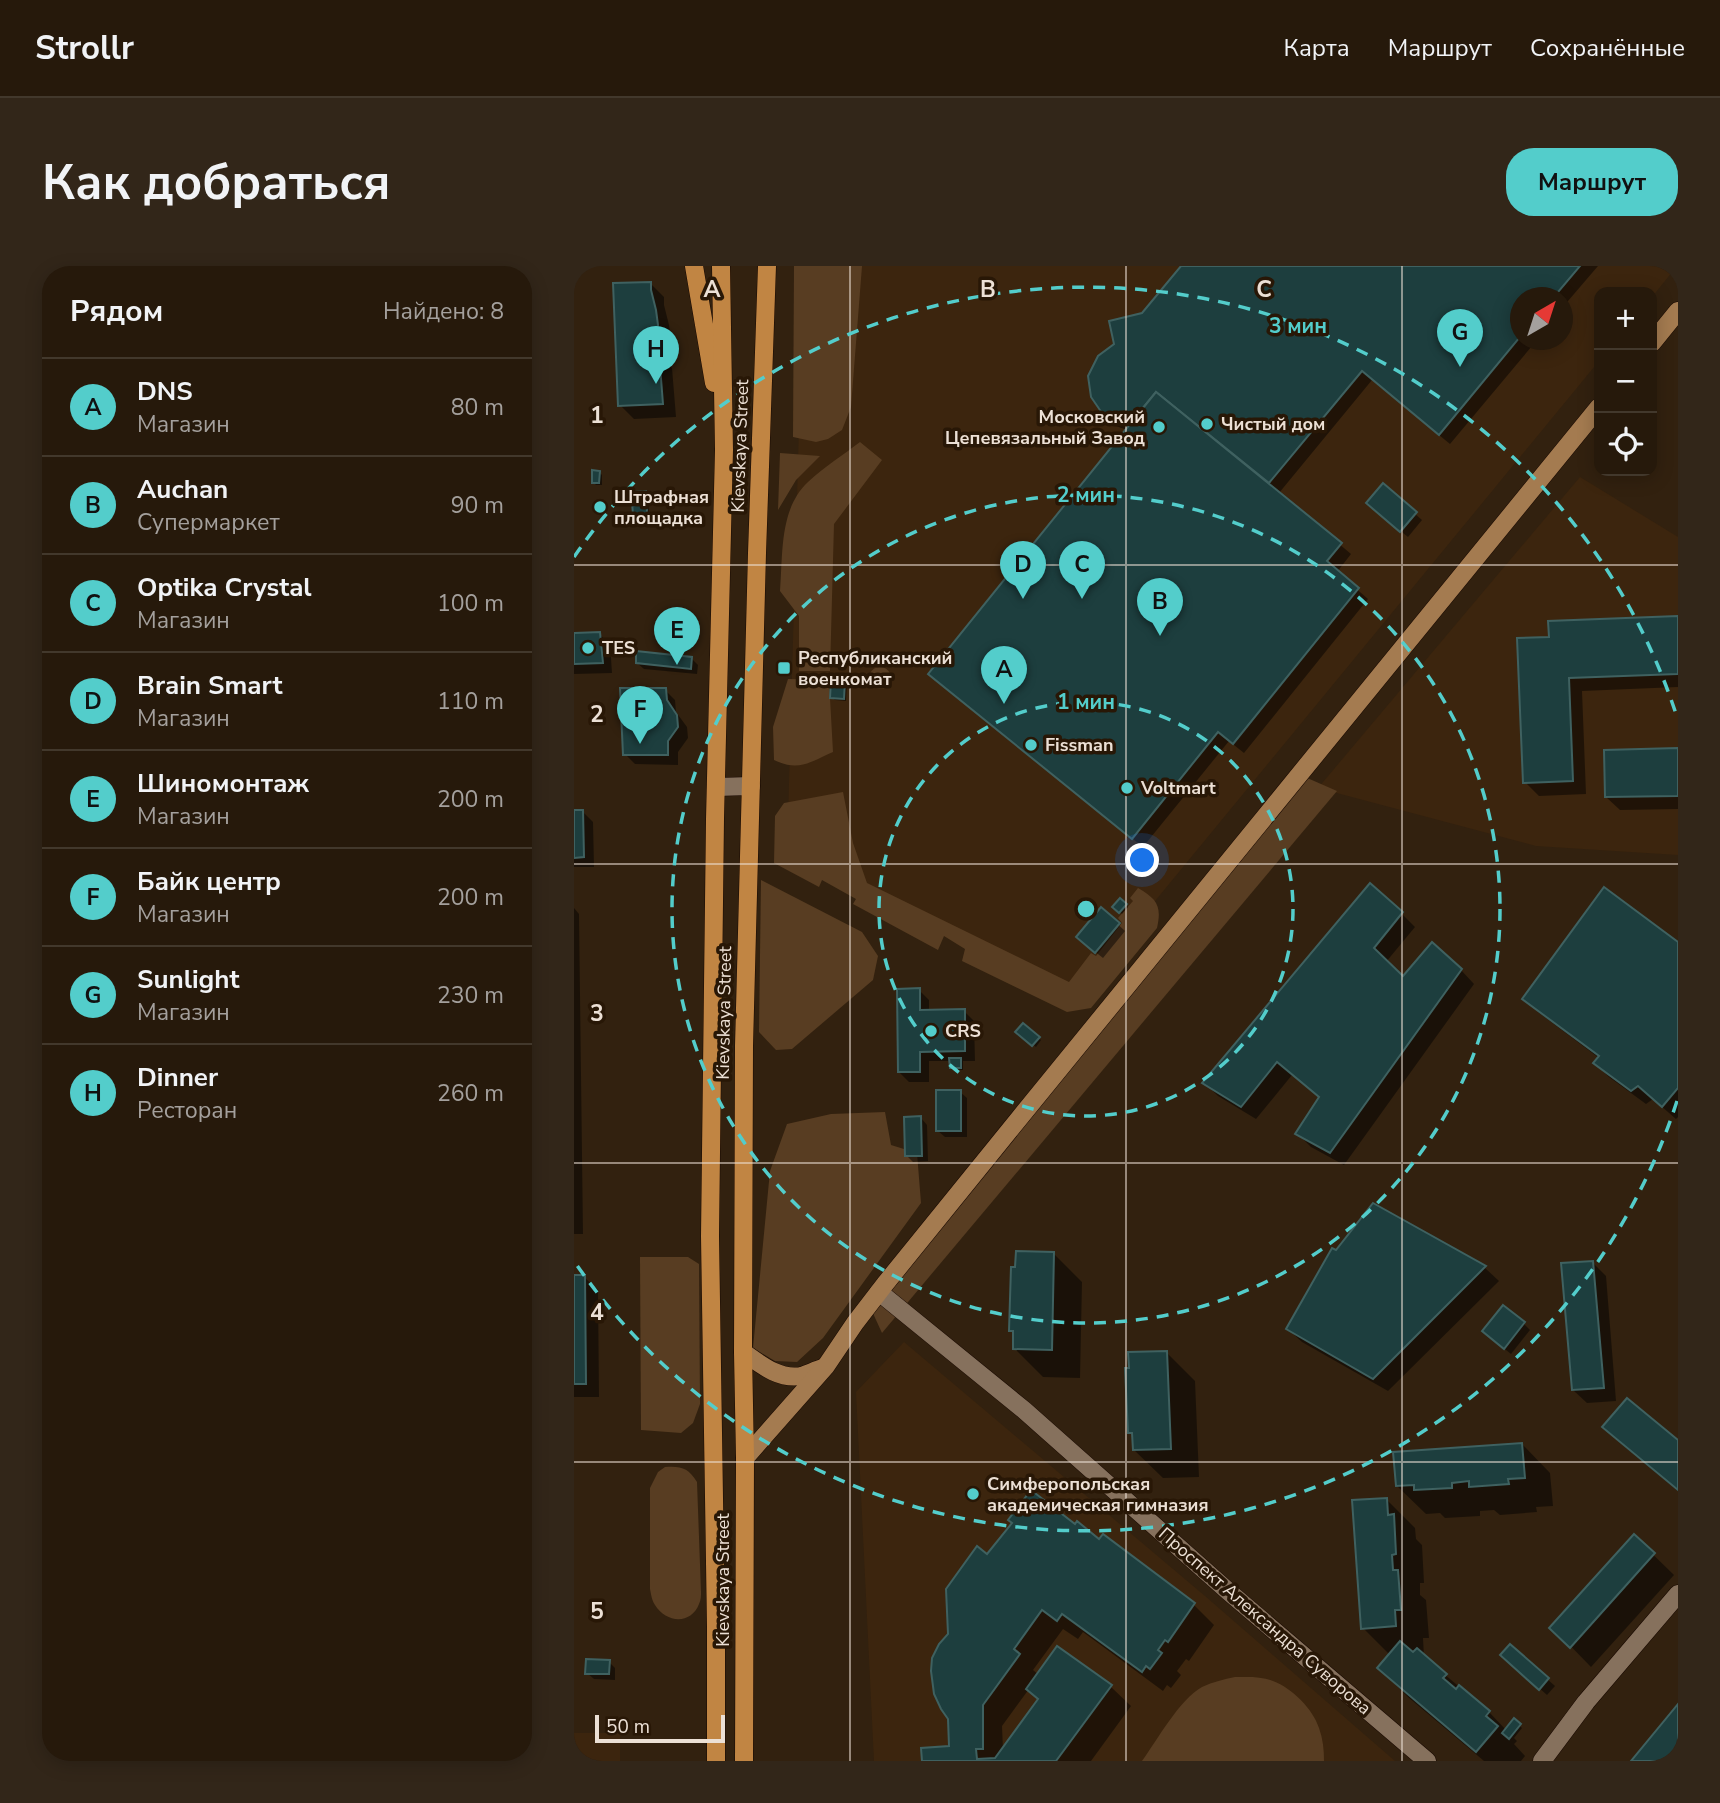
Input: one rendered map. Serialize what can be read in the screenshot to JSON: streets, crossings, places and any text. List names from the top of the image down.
{
  "streets": {
    "main road": ["Kievskaya Street"],
    "street": ["Проспект Александра Суворова"]
  },
  "places": {
    "other": [
      "Чистый дом",
      "Московский Цепевязальный Завод",
      "Штрафная площадка",
      "TES",
      "Fissman",
      "Voltmart",
      "CRS",
      "Симферопольская академическая гимназия"
    ],
    "transit": ["Республиканский военкомат"]
  },
  "scale_bar": "50 m",
  "north": "top right",
  "page": {
    "header": "Strollr",
    "nav": ["Карта", "Маршрут", "Сохранённые"],
    "buttons": "Маршрут",
    "title": "Как добраться",
    "heading": ["Рядом", "Найдено: 8"],
    "map_buttons": ["+", "−"],
    "pins": [
      "G",
      "H",
      "C",
      "D",
      "B",
      "E",
      "A",
      "F"
    ],
    "list": [
      {
        "mark": "A",
        "name": "DNS",
        "note": "Магазин",
        "value": "80 m"
      },
      {
        "mark": "B",
        "name": "Auchan",
        "note": "Супермаркет",
        "value": "90 m"
      },
      {
        "mark": "C",
        "name": "Optika Crystal",
        "note": "Магазин",
        "value": "100 m"
      },
      {
        "mark": "D",
        "name": "Brain Smart",
        "note": "Магазин",
        "value": "110 m"
      },
      {
        "mark": "E",
        "name": "Шиномонтаж",
        "note": "Магазин",
        "value": "200 m"
      },
      {
        "mark": "F",
        "name": "Байк центр",
        "note": "Магазин",
        "value": "200 m"
      },
      {
        "mark": "G",
        "name": "Sunlight",
        "note": "Магазин",
        "value": "230 m"
      },
      {
        "mark": "H",
        "name": "Dinner",
        "note": "Ресторан",
        "value": "260 m"
      }
    ],
    "scale": "50 m"
  },
  "grid": {
    "columns": ["A", "B", "C"],
    "rows": [
      "1",
      "2",
      "3",
      "4",
      "5"
    ]
  },
  "rings": ["3 мин", "2 мин", "1 мин"]
}
